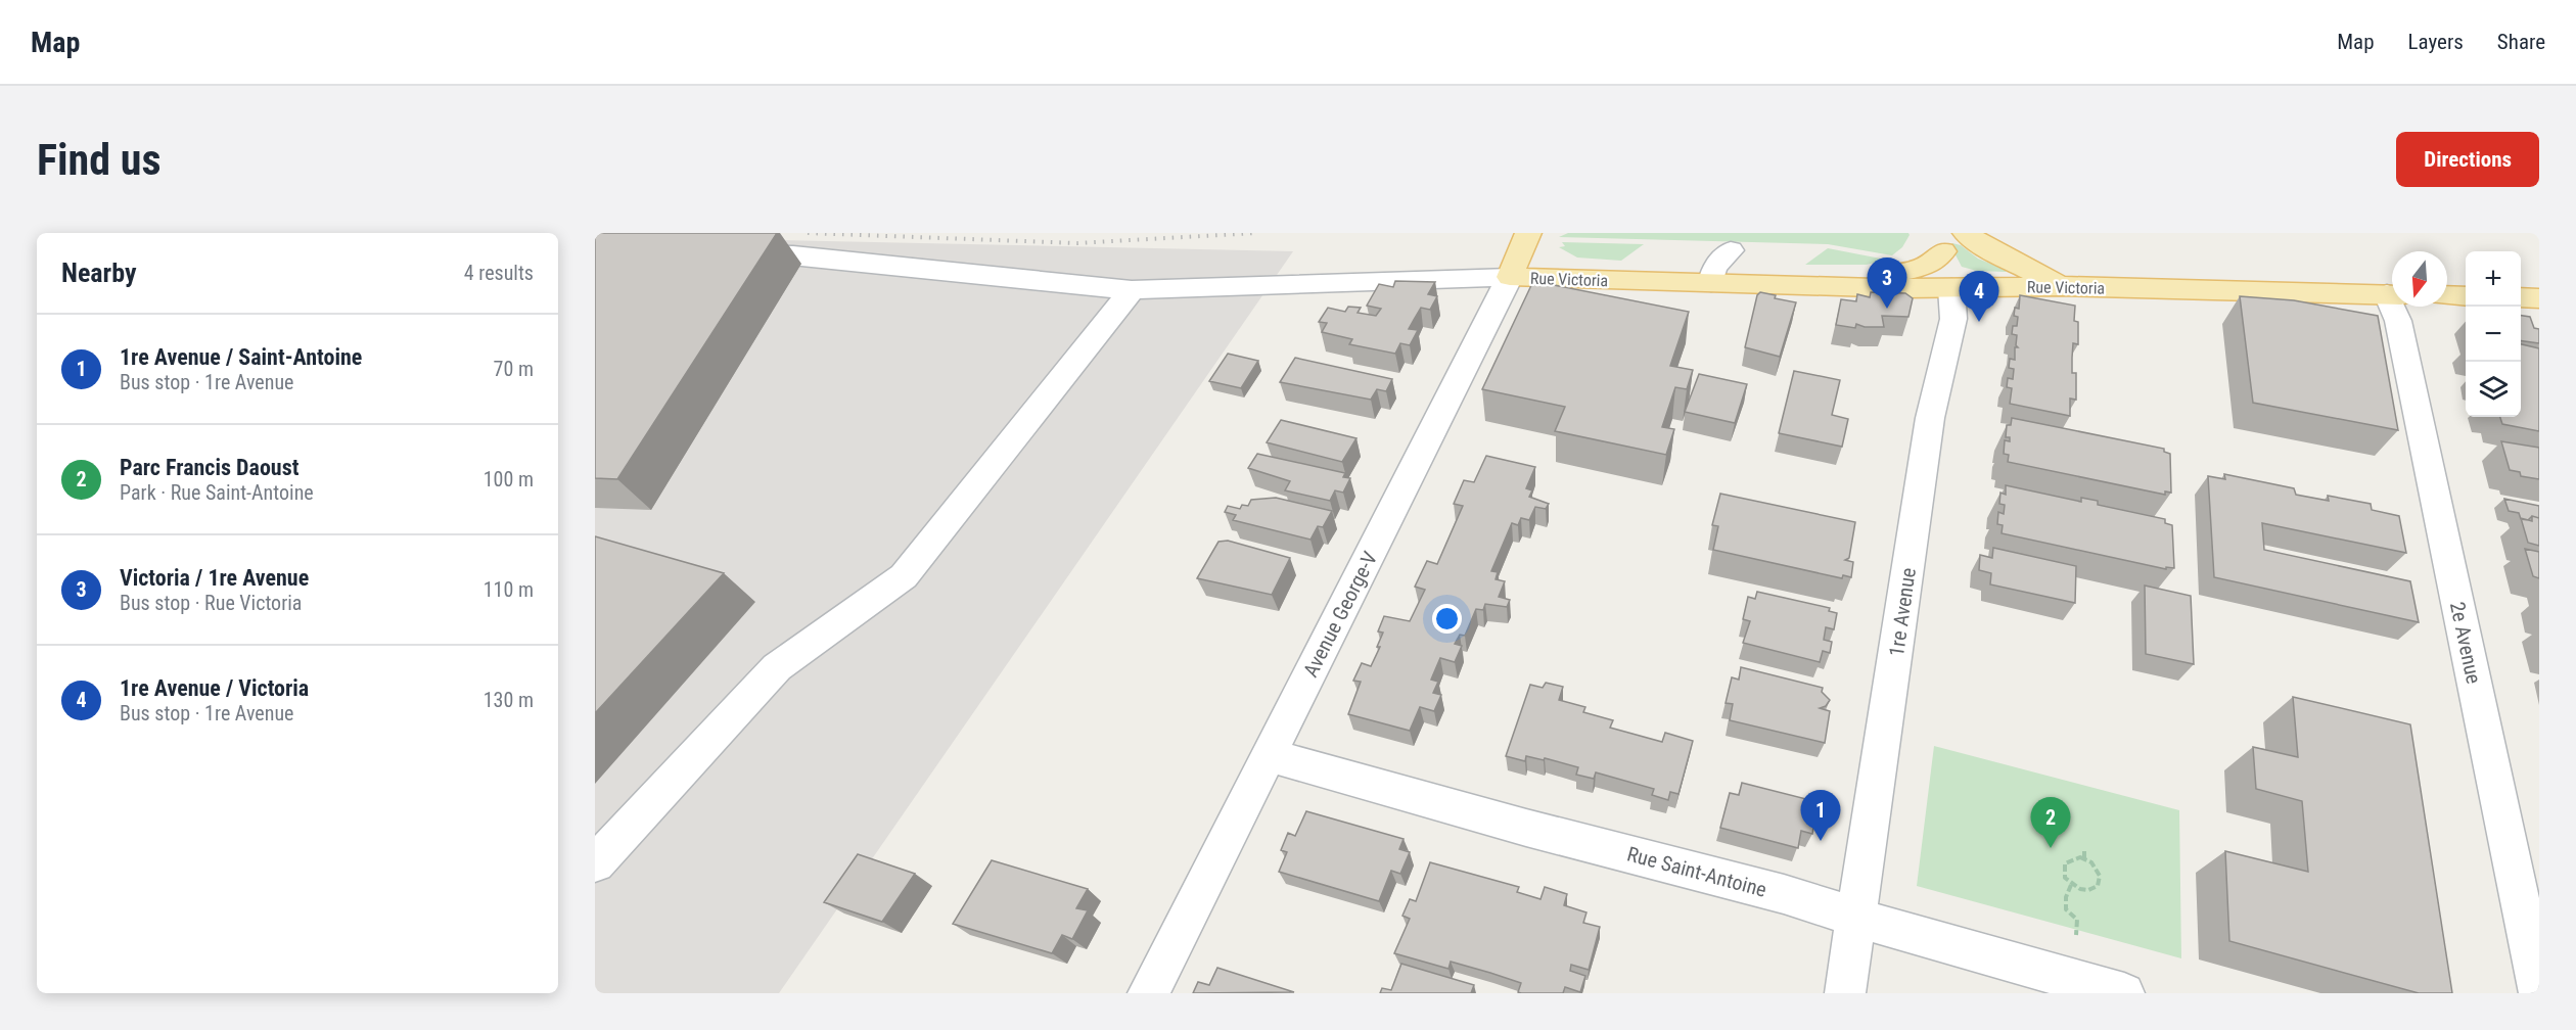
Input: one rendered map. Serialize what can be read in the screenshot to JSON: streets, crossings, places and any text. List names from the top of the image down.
{
  "streets": {
    "main road": ["Rue Victoria", "1re Avenue", "Avenue George-V"],
    "street": ["2e Avenue", "Rue Saint-Antoine"]
  },
  "crossings": [
    ["Rue Victoria", "1re Avenue"],
    ["Rue Victoria", "Avenue George-V"],
    ["1re Avenue", "Rue Saint-Antoine"],
    ["Avenue George-V", "Rue Saint-Antoine"]
  ],
  "north": "bottom",
  "page": {
    "header": "Map",
    "nav": ["Map", "Layers", "Share"],
    "buttons": "Directions",
    "title": "Find us",
    "heading": ["Nearby", "4 results"],
    "map_buttons": ["+", "−"],
    "pins": [
      "3",
      "4",
      "1",
      "2"
    ],
    "list": [
      {
        "mark": "1",
        "name": "1re Avenue / Saint-Antoine",
        "note": "Bus stop · 1re Avenue",
        "value": "70 m"
      },
      {
        "mark": "2",
        "name": "Parc Francis Daoust",
        "note": "Park · Rue Saint-Antoine",
        "value": "100 m"
      },
      {
        "mark": "3",
        "name": "Victoria / 1re Avenue",
        "note": "Bus stop · Rue Victoria",
        "value": "110 m"
      },
      {
        "mark": "4",
        "name": "1re Avenue / Victoria",
        "note": "Bus stop · 1re Avenue",
        "value": "130 m"
      }
    ]
  }
}
